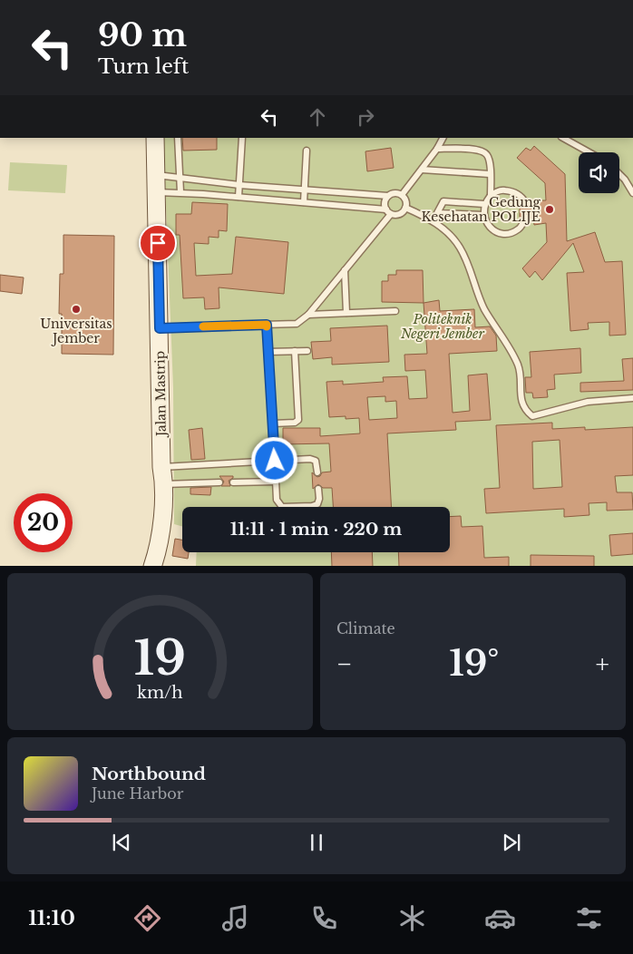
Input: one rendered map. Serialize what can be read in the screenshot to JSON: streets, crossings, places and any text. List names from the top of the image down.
{
  "streets": {
    "main road": ["Jalan Mastrip"]
  },
  "parks": ["Politeknik Negeri Jember"],
  "places": ["Gedung Kesehatan POLIJE", "Universitas Jember"],
  "page": {
    "turn": ["90 m", "Turn left"],
    "limit": "20",
    "trip": "11:11 · 1 min · 220 m",
    "tile": "Climate",
    "heat": ["−", "19°", "+"],
    "song": ["Northbound", "June Harbor"],
    "tabs": "11:10",
    "gauge": ["19", "km/h"]
  }
}
